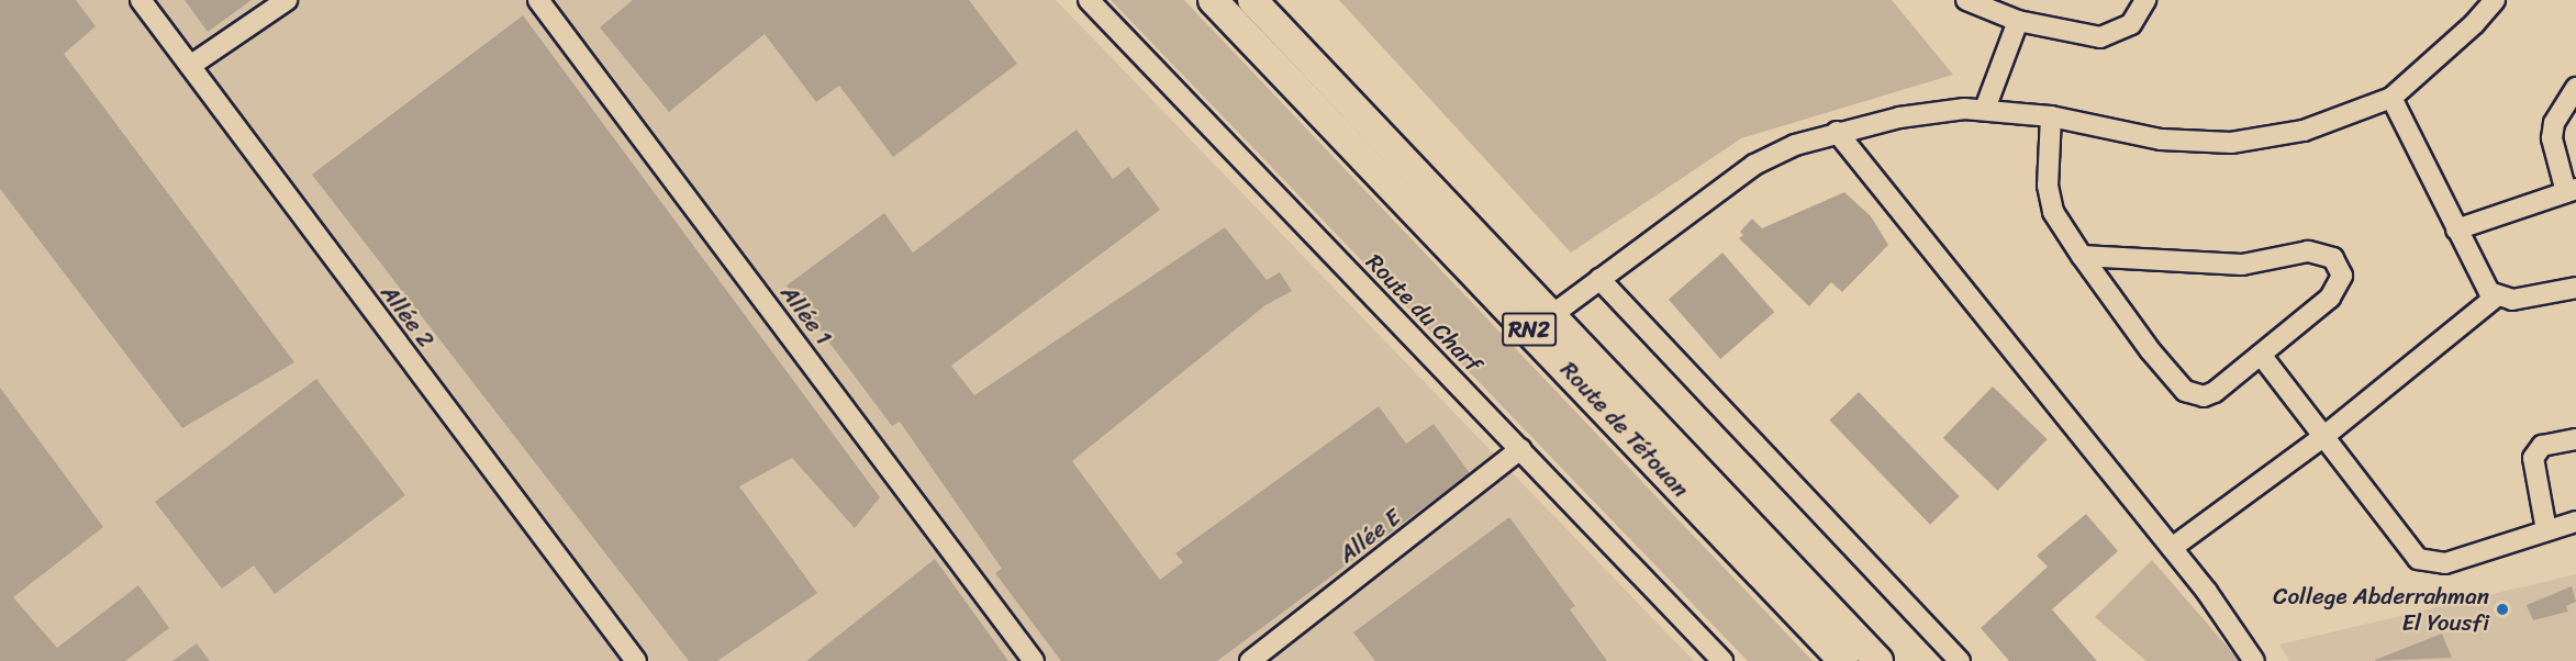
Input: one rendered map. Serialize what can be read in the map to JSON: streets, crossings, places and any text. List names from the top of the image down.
{
  "streets": {
    "highway": ["RN2", "Route de Tétouan"],
    "street": [
      "Route du Charf",
      "Allée 1",
      "Allée 2",
      "Allée E"
    ]
  },
  "crossings": [
    ["Route du Charf", "Allée E"]
  ],
  "places": ["College Abderrahman El Yousfi"]
}
